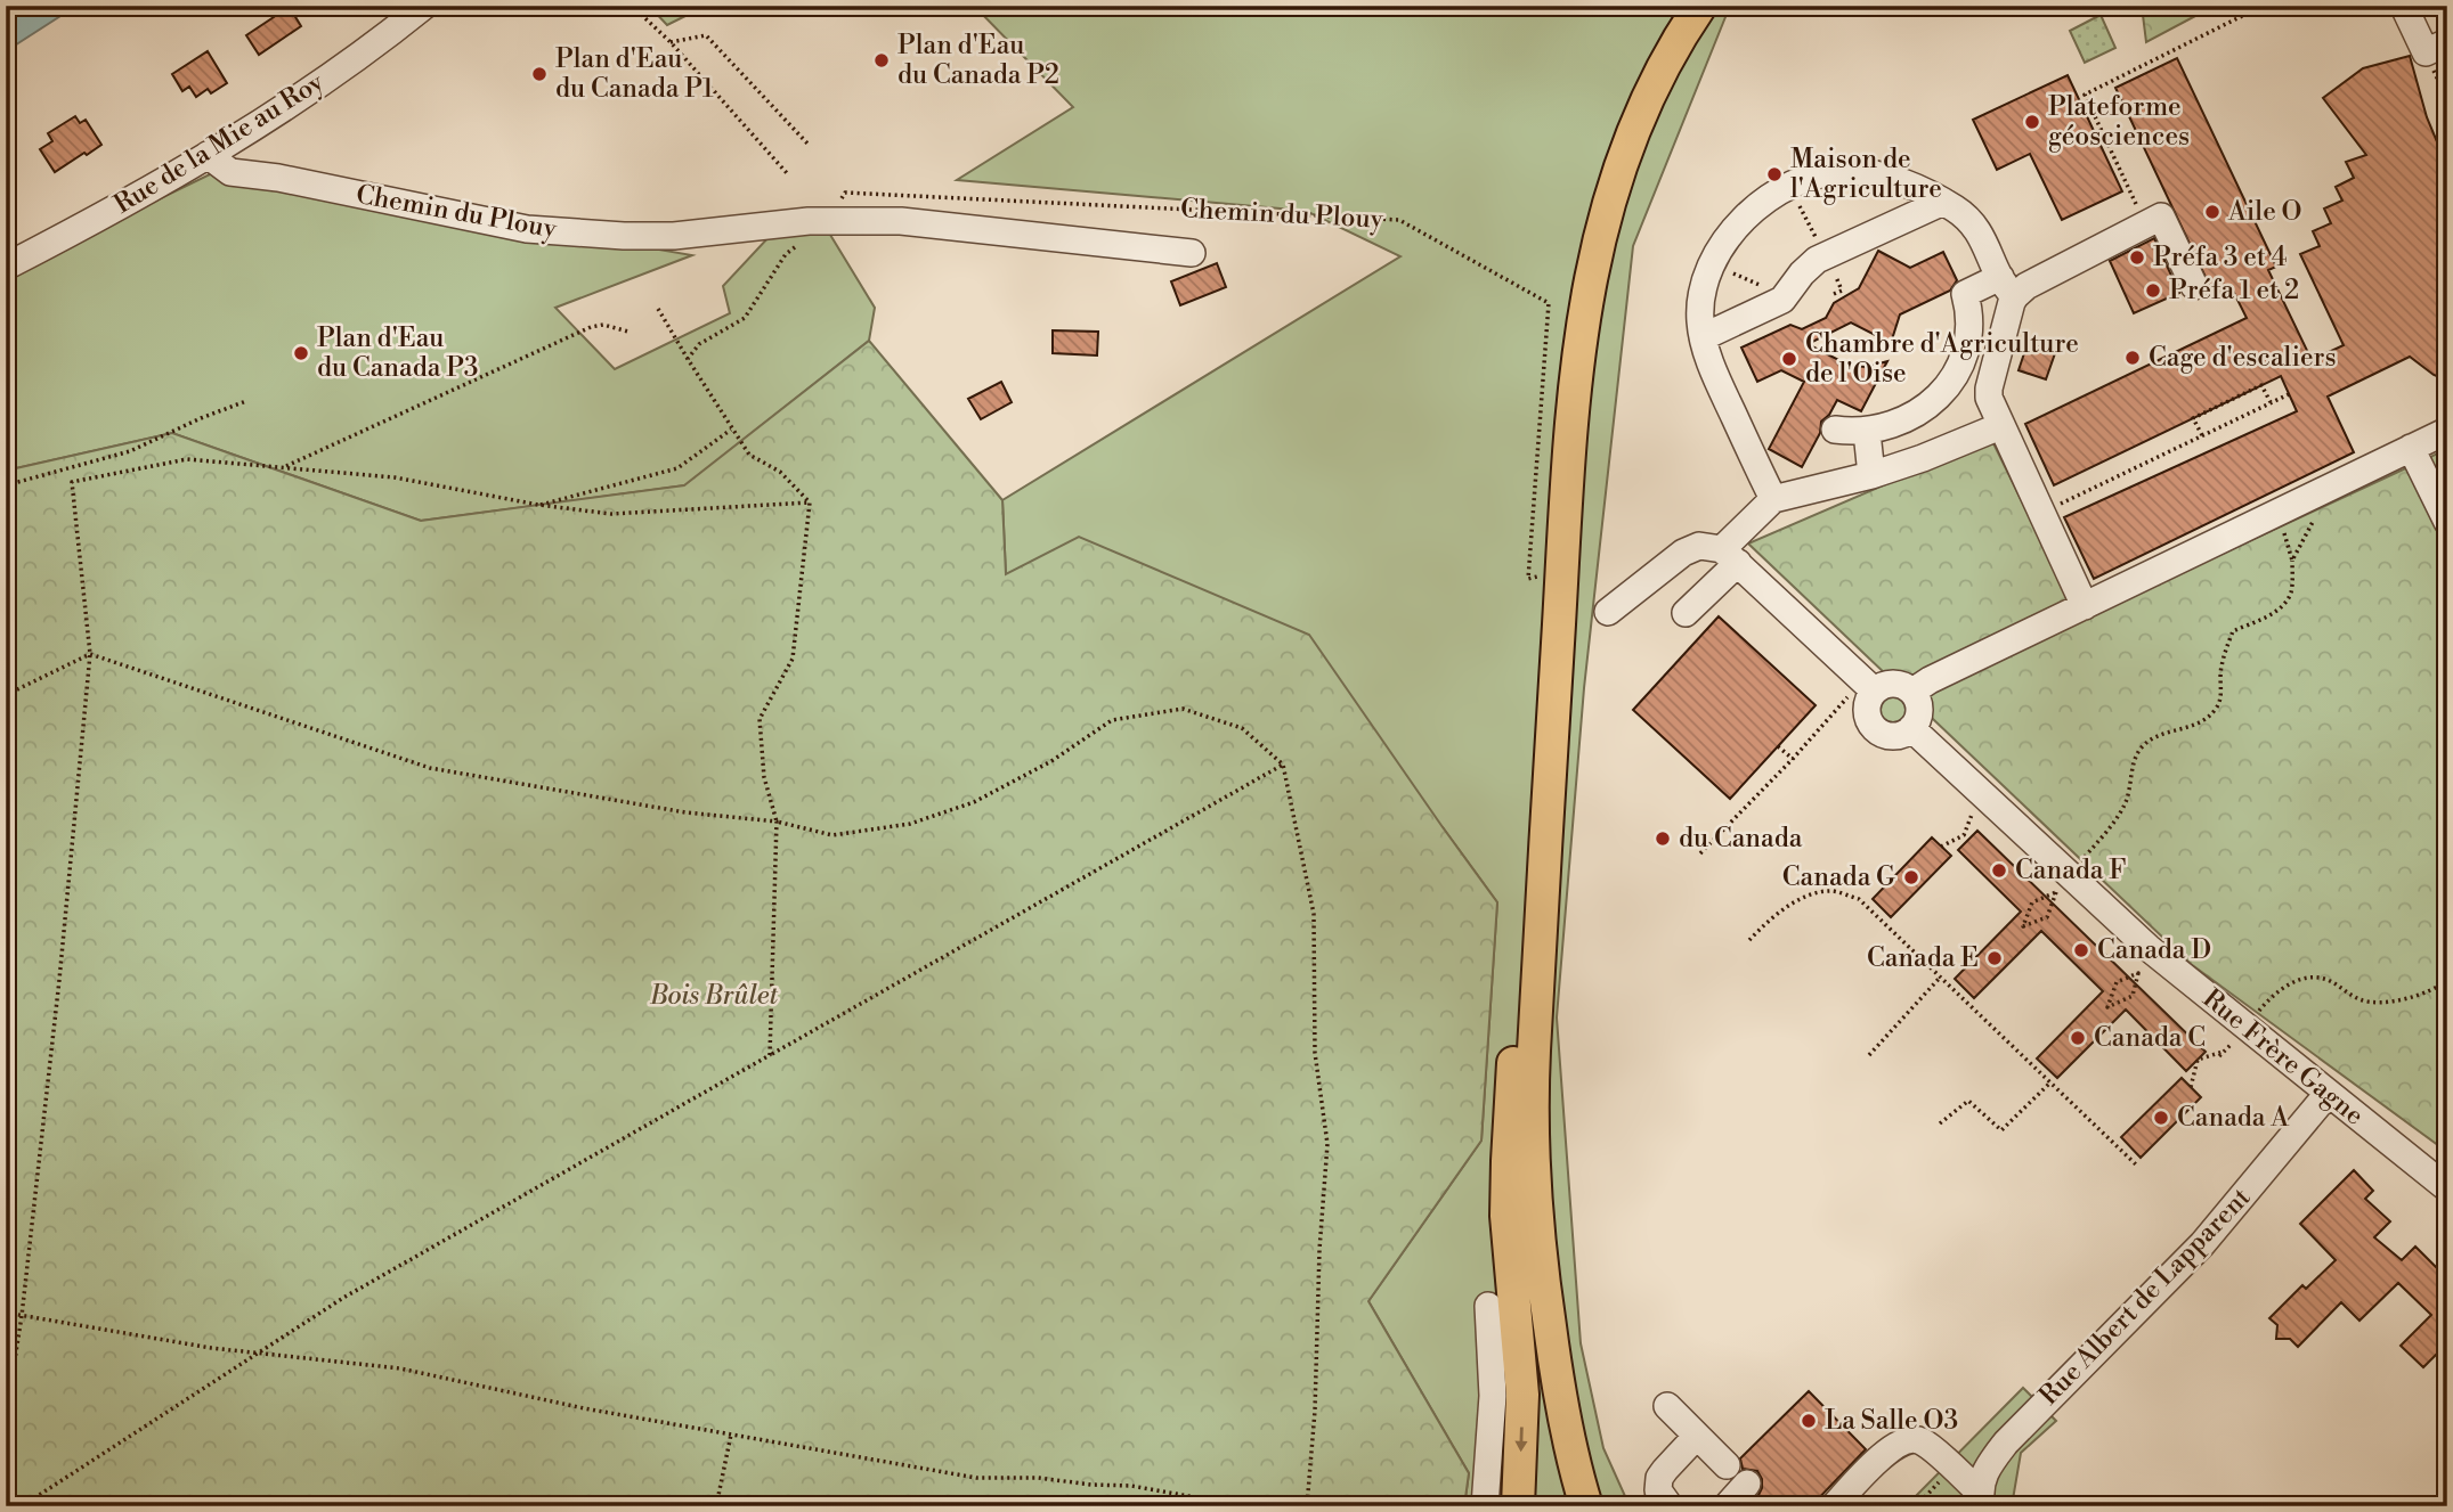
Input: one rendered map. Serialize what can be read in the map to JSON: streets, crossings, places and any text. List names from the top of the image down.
{
  "streets": {
    "street": [
      "Rue de la Mie au Roy",
      "Chemin du Plouy",
      "Rue Frère Gagne",
      "Rue Albert de Lapparent"
    ]
  },
  "crossings": [
    ["Rue de la Mie au Roy", "Chemin du Plouy"],
    ["Rue Frère Gagne", "Rue Albert de Lapparent"]
  ],
  "parks": ["Bois Brûlet"],
  "places": [
    "Plan d'Eau du Canada P2",
    "Plan d'Eau du Canada P1",
    "Plateforme géosciences",
    "Maison de l'Agriculture",
    "Aile O",
    "Préfa 3 et 4",
    "Préfa 1 et 2",
    "Plan d'Eau du Canada P3",
    "Cage d'escaliers",
    "Chambre d'Agriculture de l'Oise",
    "du Canada",
    "Canada F",
    "Canada G",
    "Canada D",
    "Canada E",
    "Canada C",
    "Canada A",
    "La Salle O3"
  ]
}
